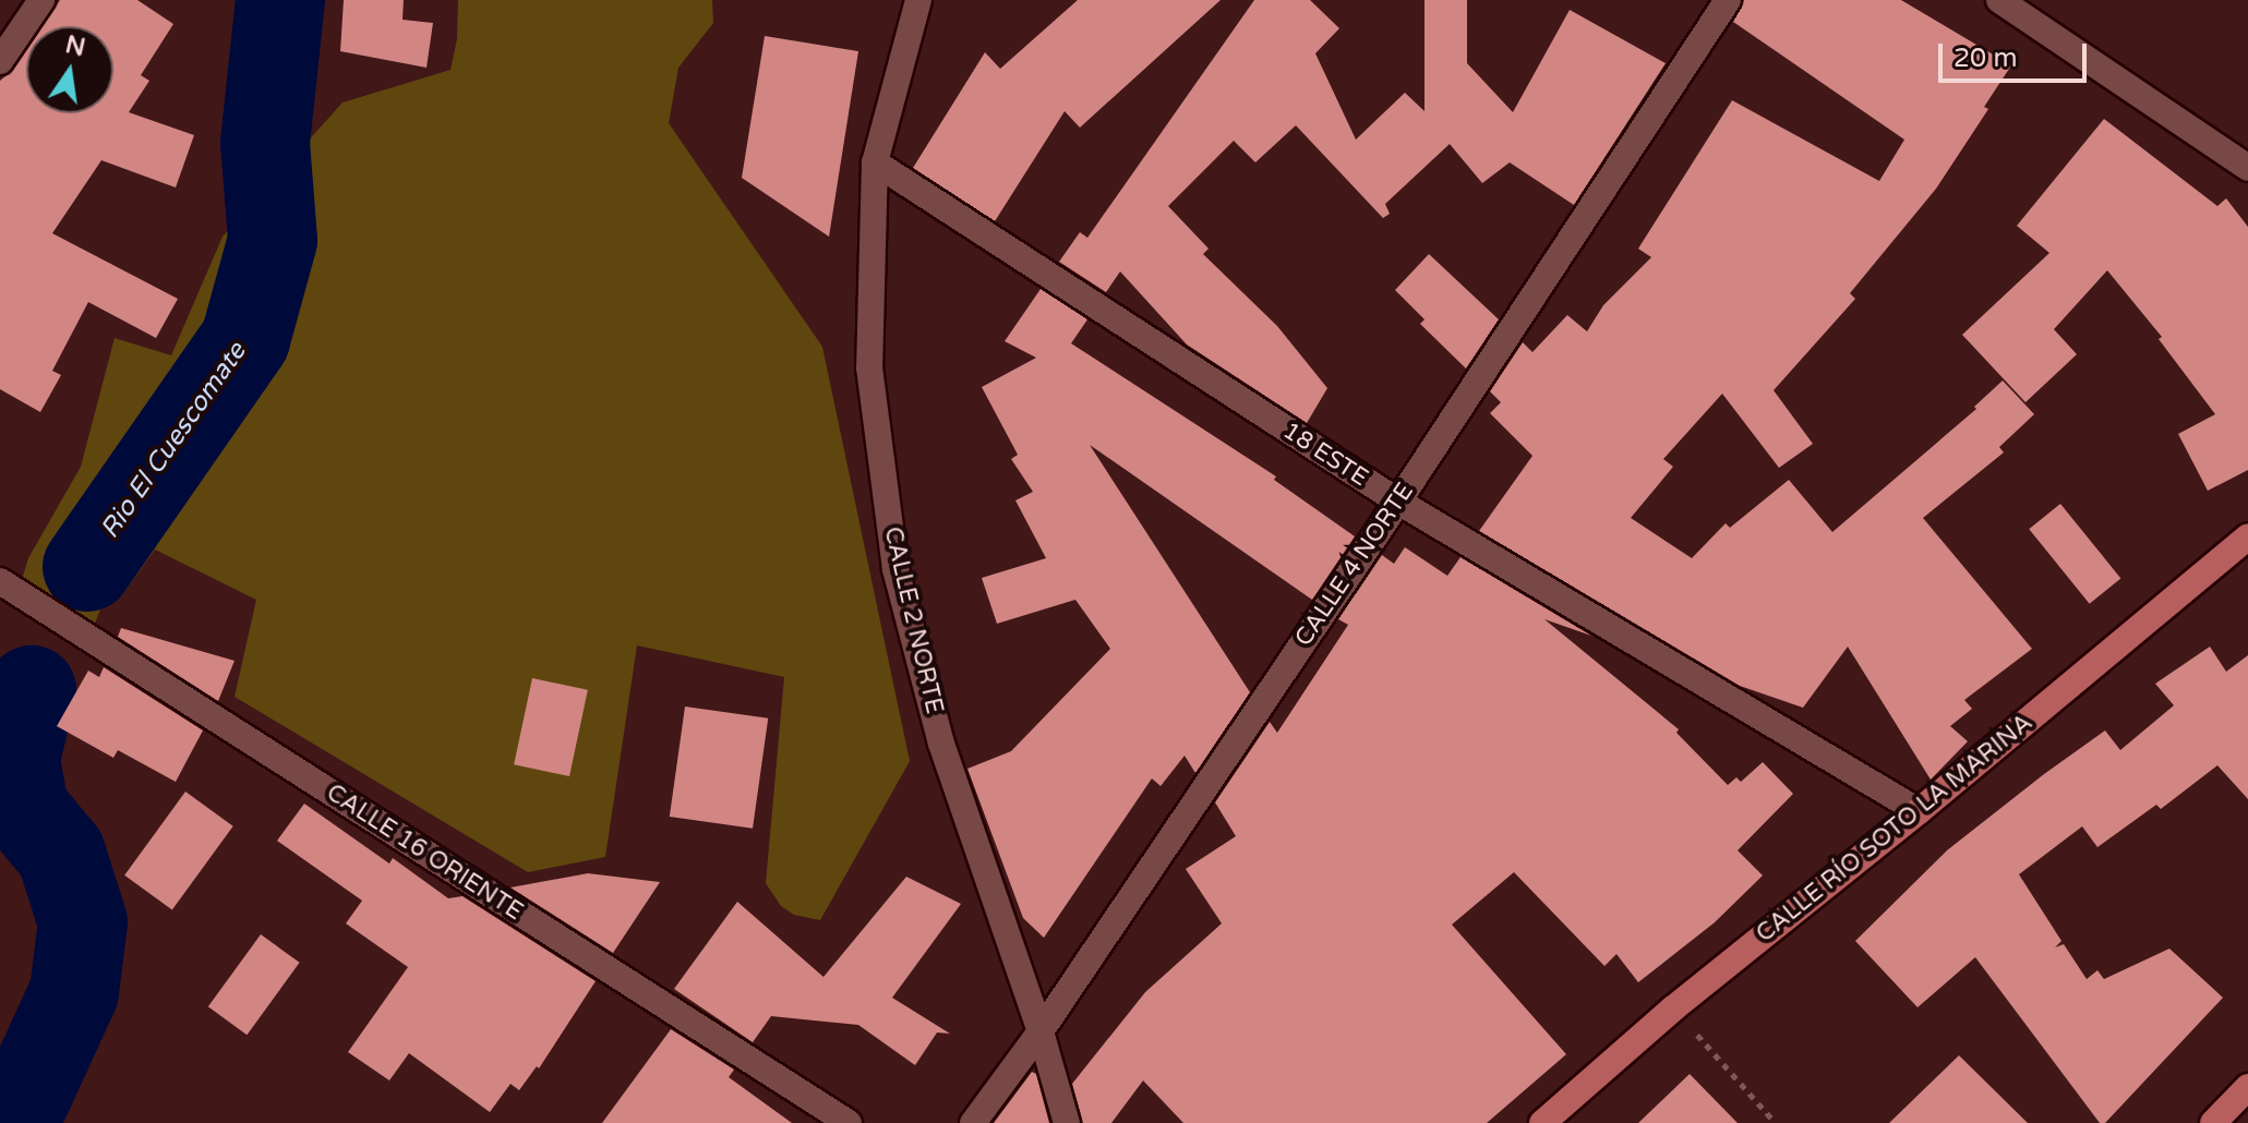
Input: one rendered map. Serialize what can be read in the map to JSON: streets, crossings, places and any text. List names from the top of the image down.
{
  "streets": {
    "main road": ["CALLE RÍO SOTO LA MARINA"],
    "street": [
      "18 ESTE",
      "CALLE 4 NORTE",
      "CALLE 2 NORTE",
      "CALLE 16 ORIENTE"
    ]
  },
  "crossings": [
    ["18 ESTE", "CALLE 4 NORTE"],
    ["18 ESTE", "CALLE 2 NORTE"],
    ["18 ESTE", "CALLE RÍO SOTO LA MARINA"],
    ["CALLE 4 NORTE", "CALLE 2 NORTE"]
  ],
  "water": ["Rio El Cuescomate"],
  "scale_bar": "20 m",
  "north": "top"
}
